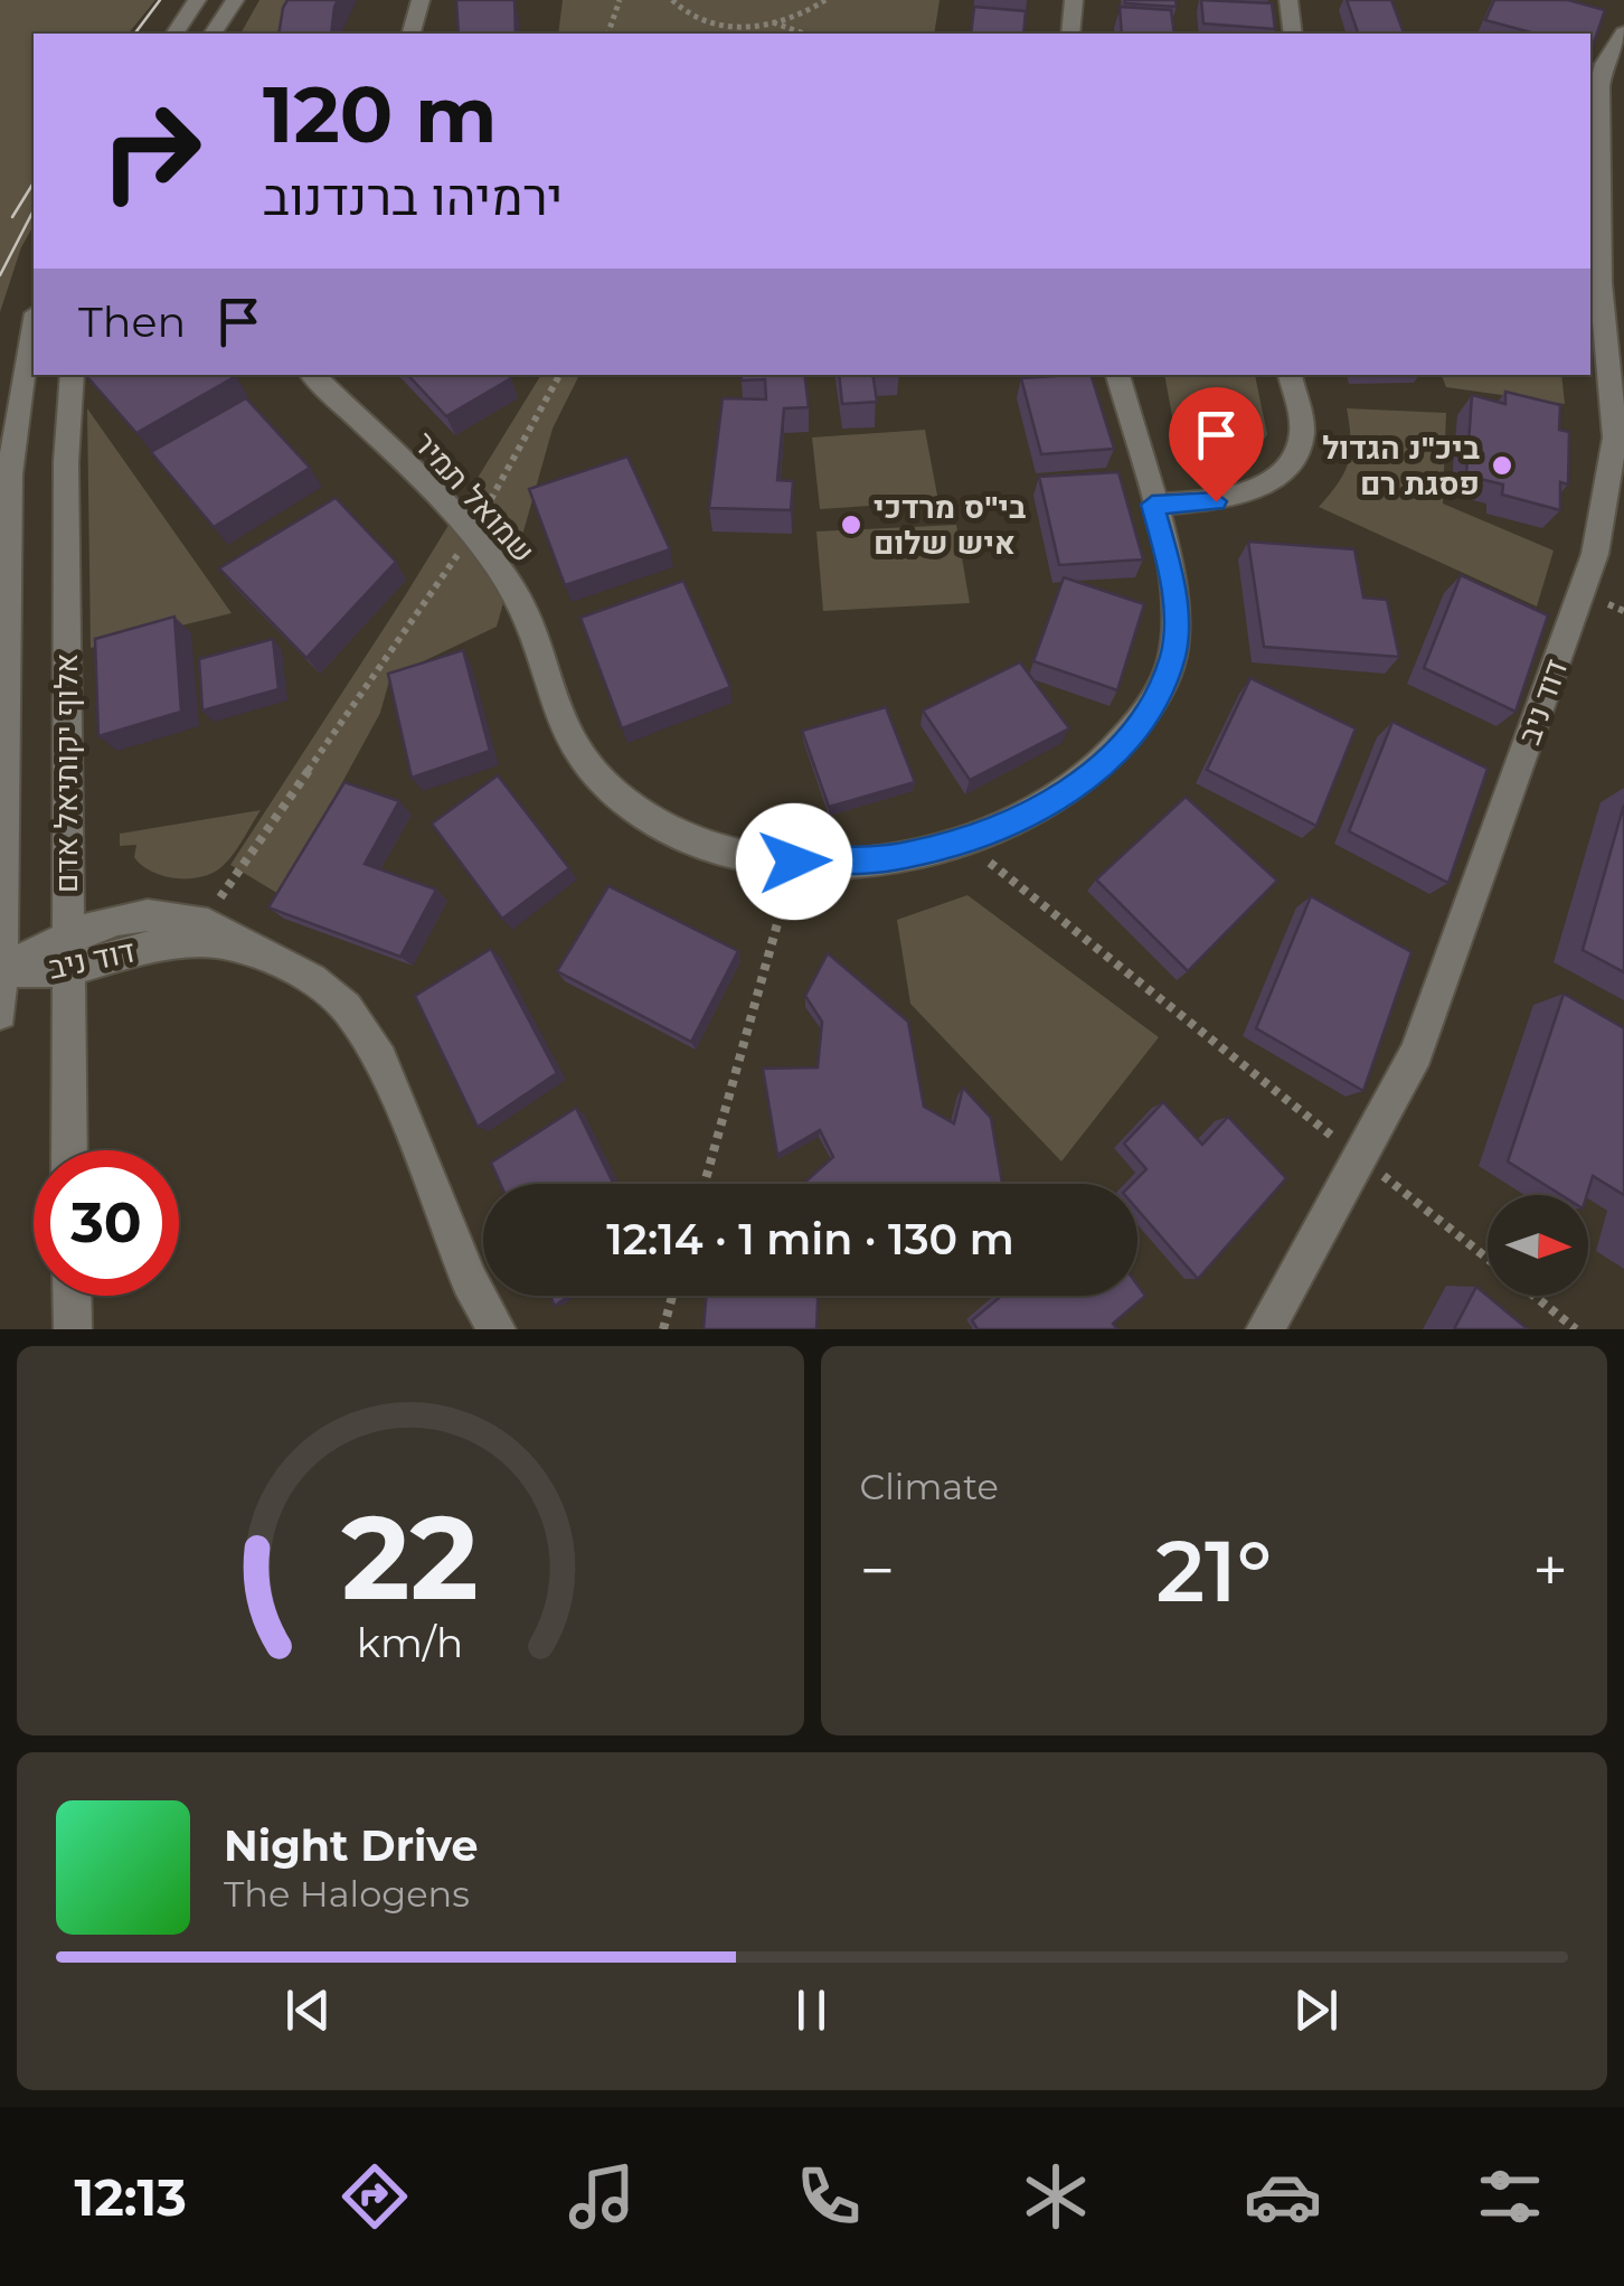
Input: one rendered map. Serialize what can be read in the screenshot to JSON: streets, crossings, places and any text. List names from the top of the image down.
{
  "streets": {
    "street": ["שמואל תמיר", "דוד ניב", "אלוף יקותיאל אדם"]
  },
  "crossings": [
    ["דוד ניב", "אלוף יקותיאל אדם"]
  ],
  "places": ["ביכ\"נ הגדול פסגת רם", "בי\"ס מרדכי איש שלום"],
  "north": "right",
  "page": {
    "turn": ["120 m", "ירמיהו ברנדנוב"],
    "then": "Then",
    "limit": "30",
    "trip": "12:14 · 1 min · 130 m",
    "tile": "Climate",
    "heat": ["−", "21°", "+"],
    "song": ["Night Drive", "The Halogens"],
    "tabs": "12:13",
    "gauge": ["22", "km/h"]
  }
}
